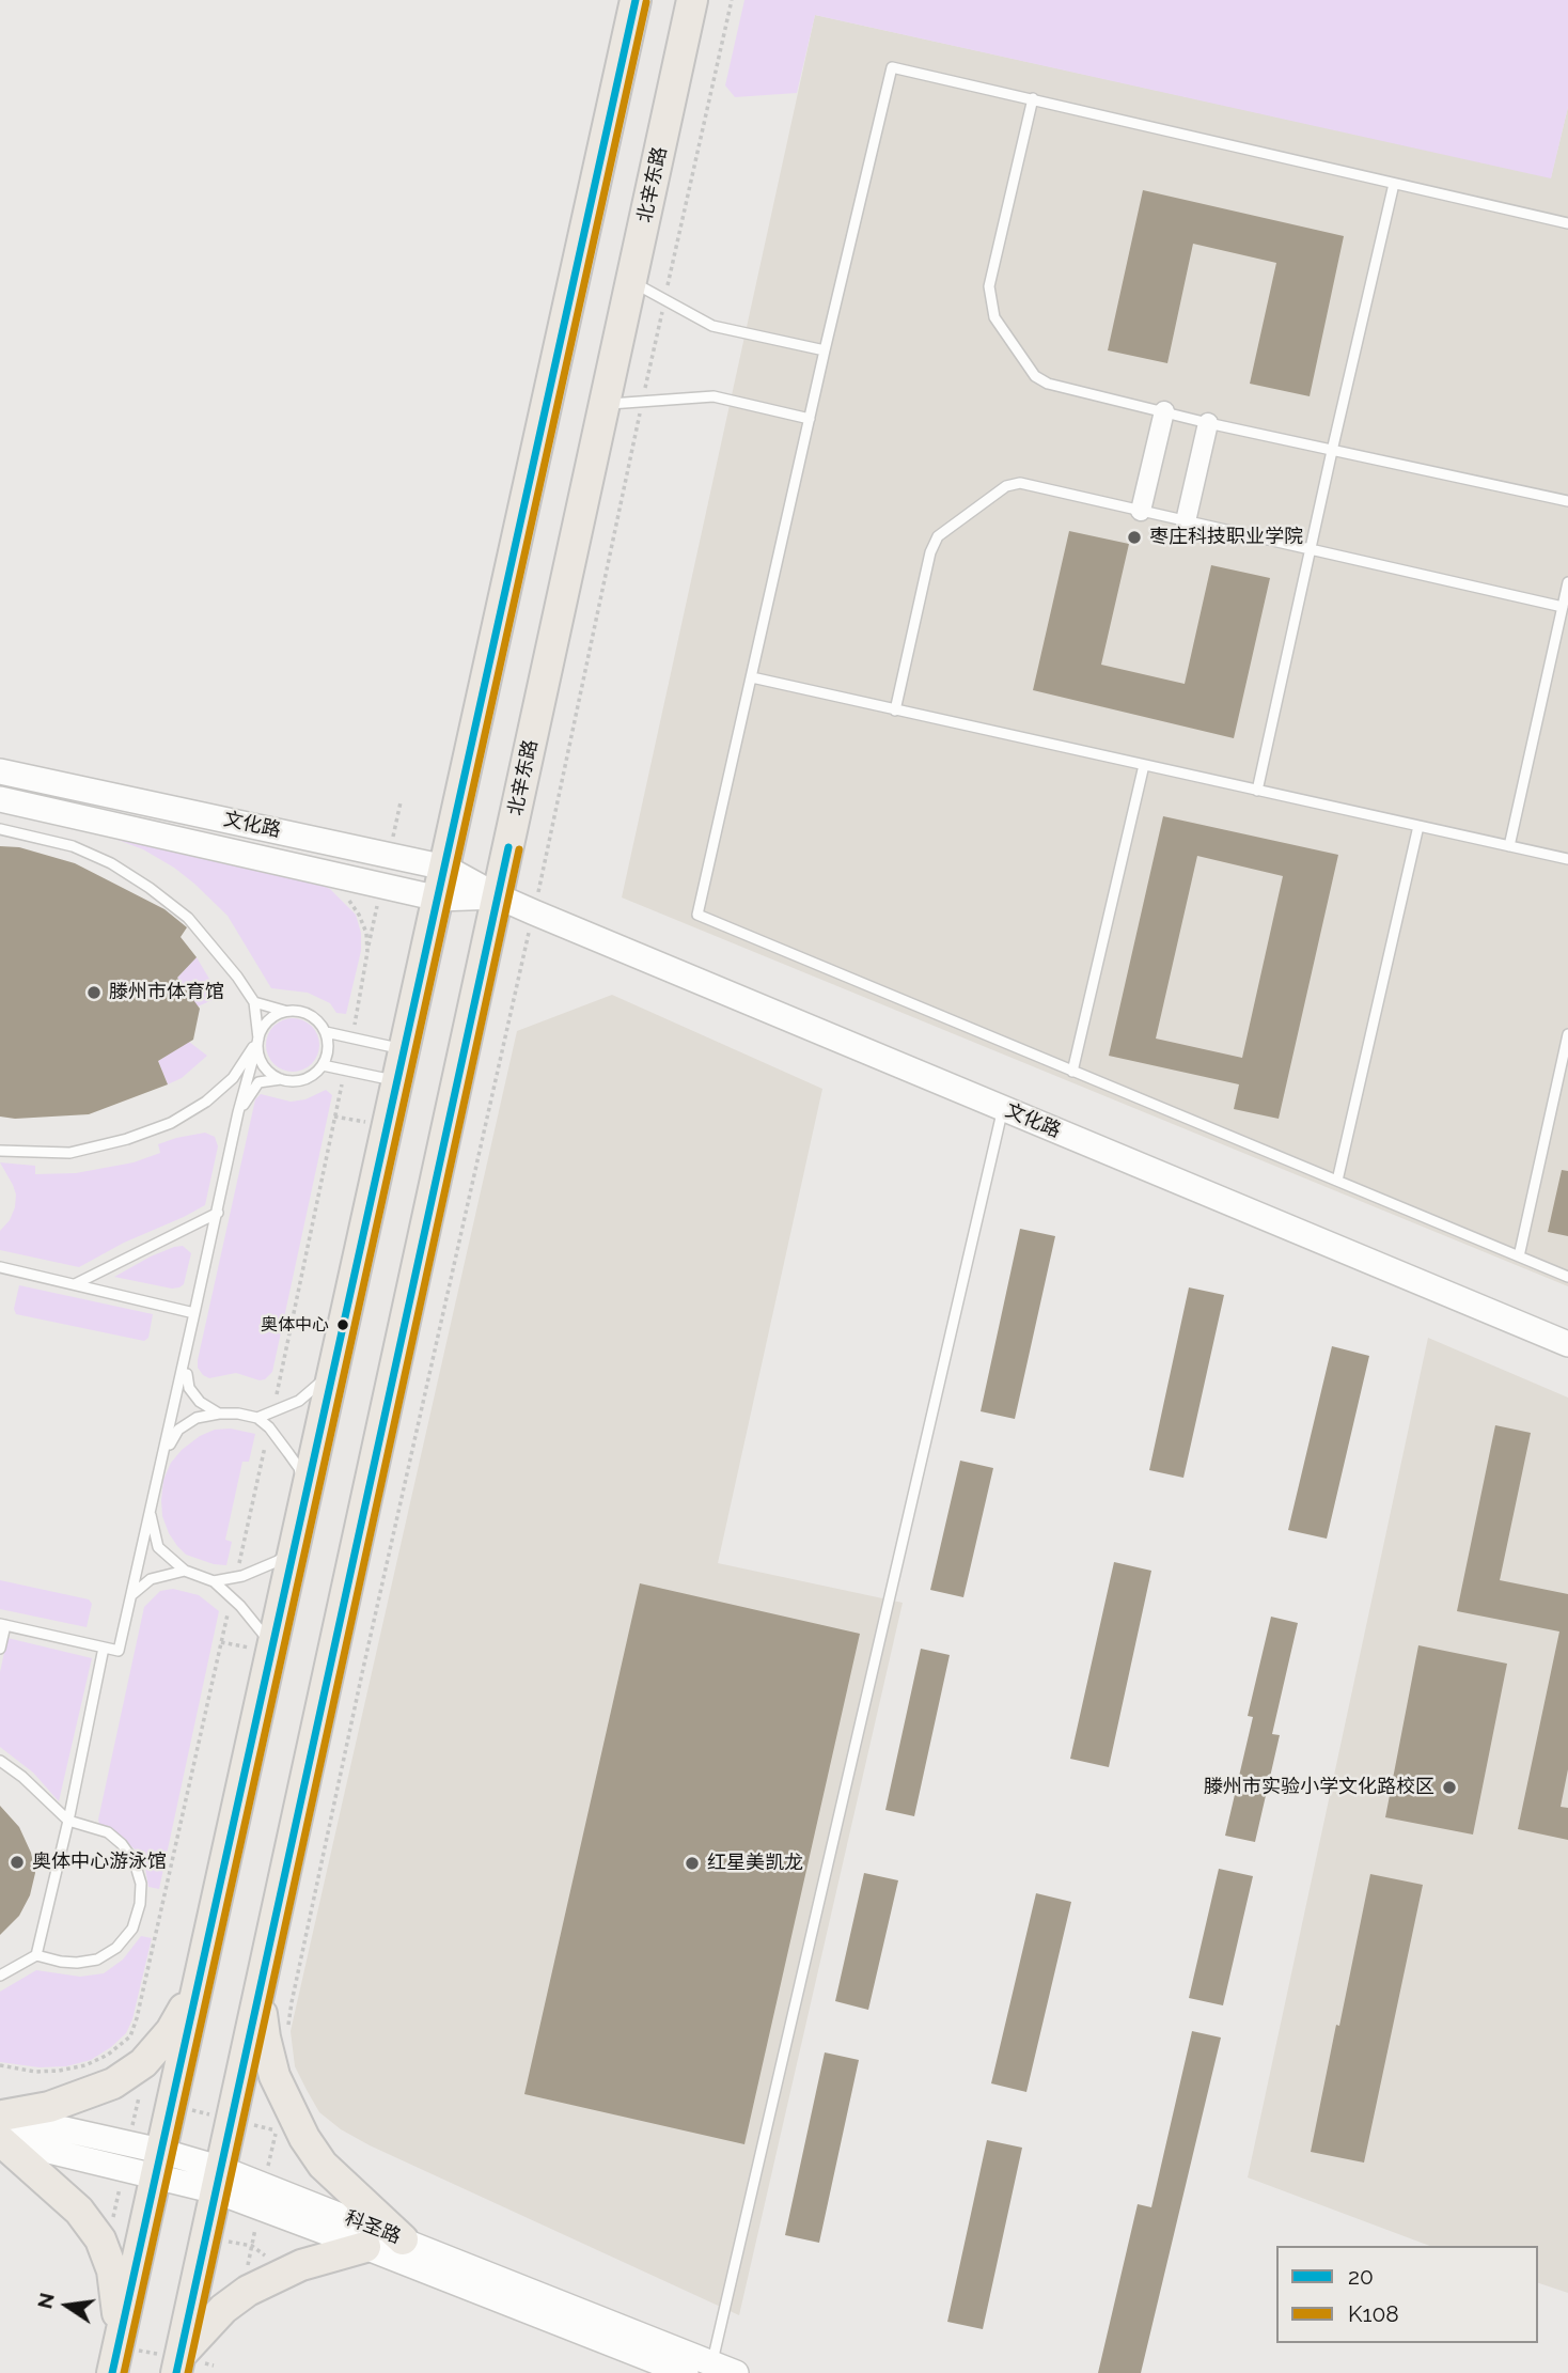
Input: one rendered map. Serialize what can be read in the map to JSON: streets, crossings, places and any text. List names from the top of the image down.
{
  "streets": {
    "main road": ["北辛东路"],
    "street": ["文化路", "科圣路"]
  },
  "crossings": [
    ["北辛东路", "文化路"],
    ["北辛东路", "科圣路"]
  ],
  "places": [
    "枣庄科技职业学院",
    "滕州市体育馆",
    "奥体中心",
    "滕州市实验小学文化路校区",
    "奥体中心游泳馆",
    "红星美凯龙"
  ],
  "lines": ["transit line 20", "transit line K108"],
  "legend": ["20", "K108"],
  "north": "left"
}
